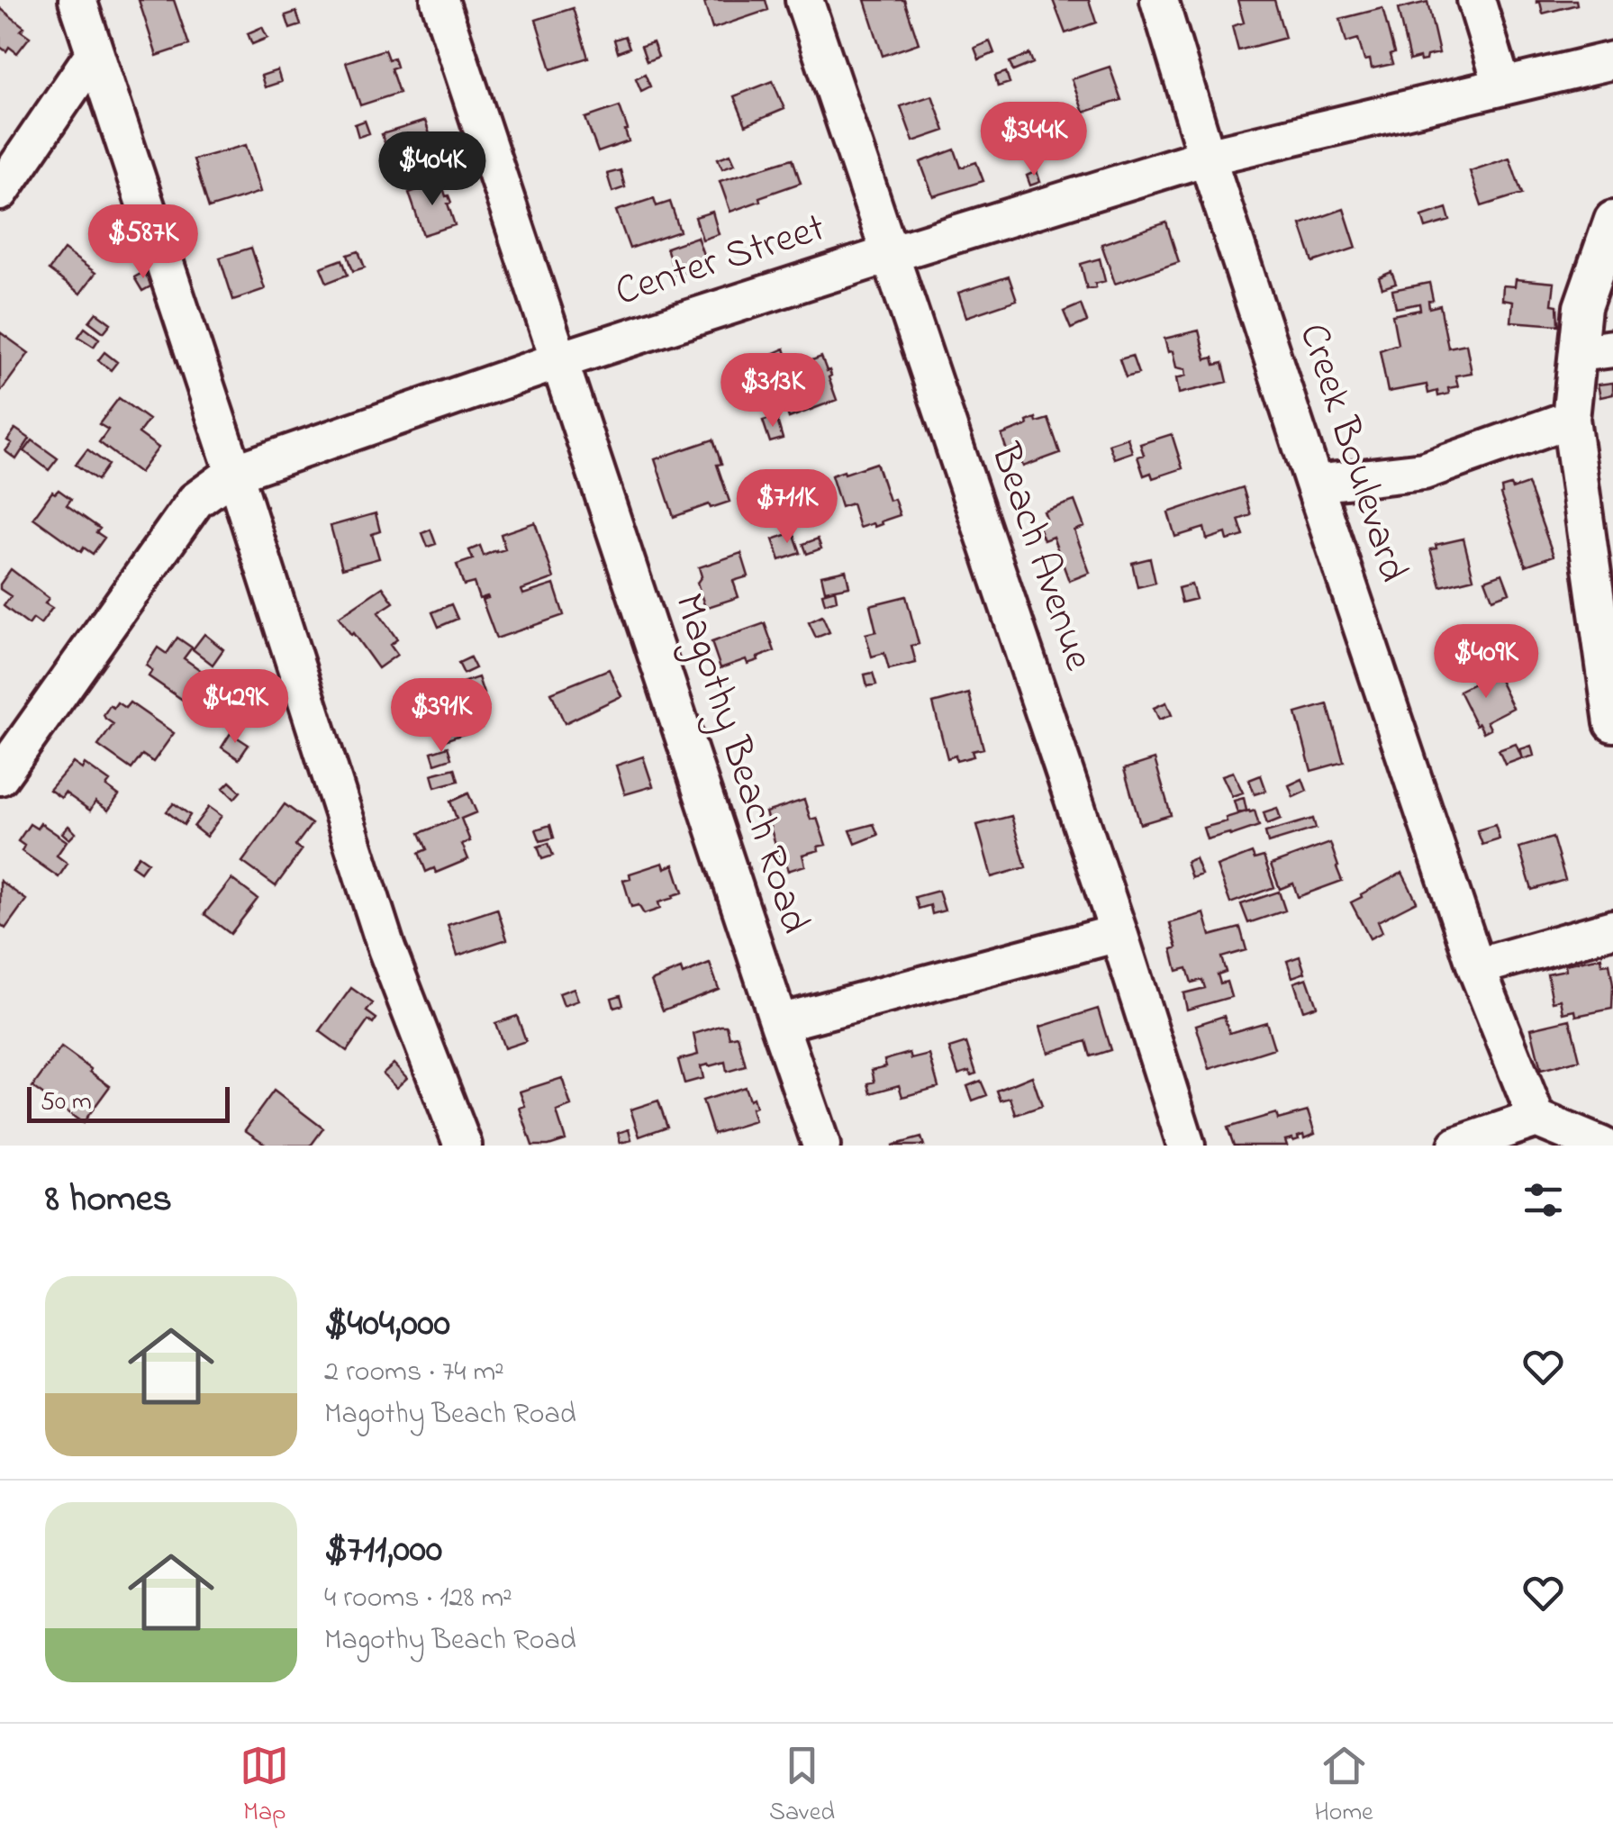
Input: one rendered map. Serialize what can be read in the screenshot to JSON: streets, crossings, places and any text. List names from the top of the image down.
{
  "streets": {
    "street": [
      "Center Street",
      "Creek Boulevard",
      "Beach Avenue",
      "Magothy Beach Road"
    ]
  },
  "crossings": [
    ["Center Street", "Creek Boulevard"],
    ["Center Street", "Beach Avenue"],
    ["Center Street", "Magothy Beach Road"]
  ],
  "scale_bar": "50 m",
  "page": {
    "price": [
      "$344K",
      "$404K",
      "$587K",
      "$313K",
      "$711K",
      "$409K",
      "$429K",
      "$391K"
    ],
    "scale": "50 m",
    "heading": "8 homes",
    "list": [
      {
        "name": "$404,000",
        "note": "2 rooms · 74 m² · Magothy Beach Road"
      },
      {
        "name": "$711,000",
        "note": "4 rooms · 128 m² · Magothy Beach Road"
      }
    ],
    "tabs": ["Map", "Saved", "Home"]
  }
}
